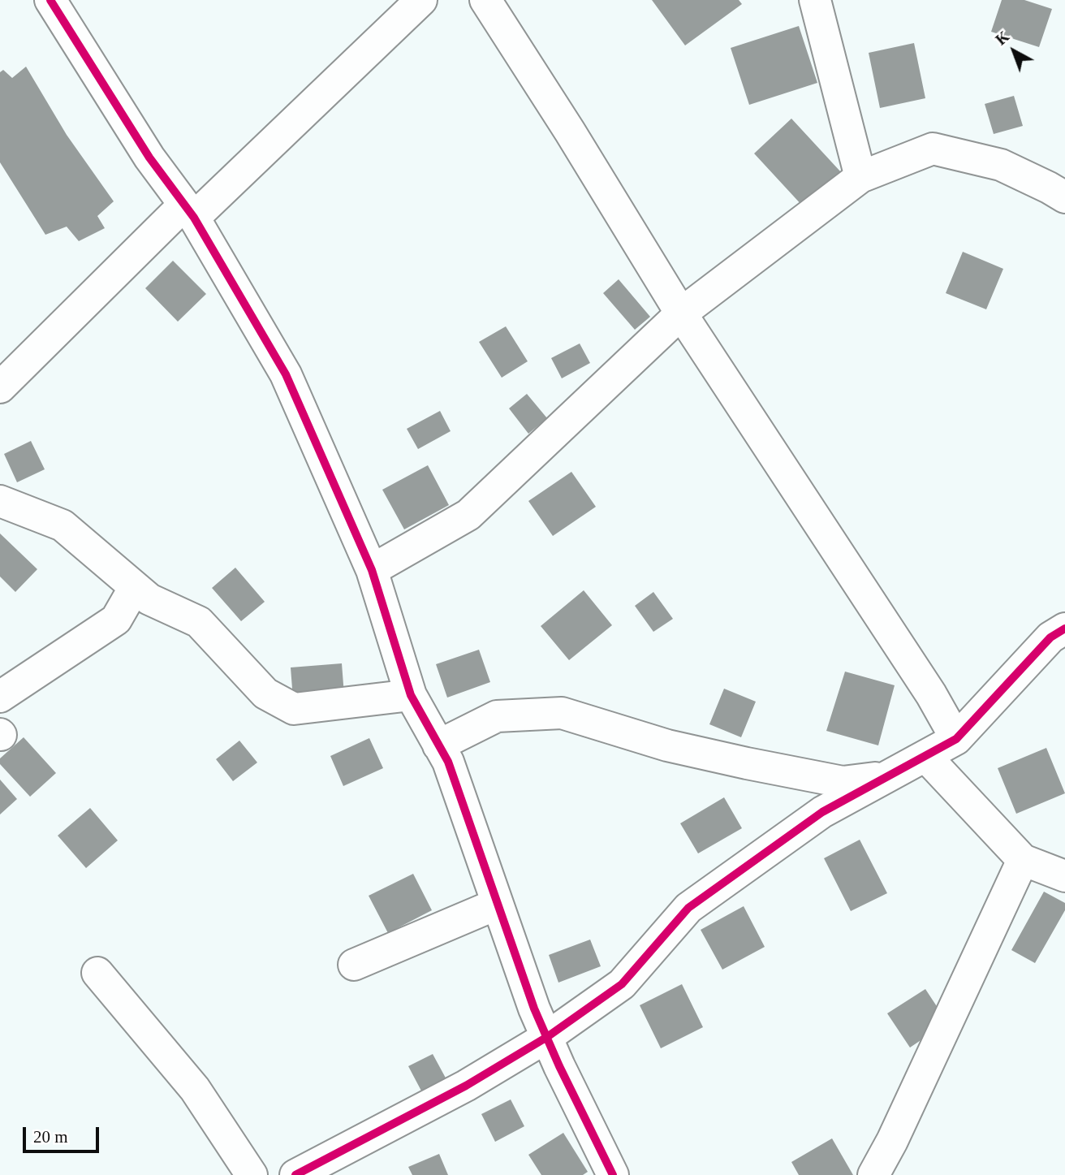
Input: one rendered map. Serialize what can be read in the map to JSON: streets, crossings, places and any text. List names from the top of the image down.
{
  "scale_bar": "20 m",
  "north": "top left"
}
